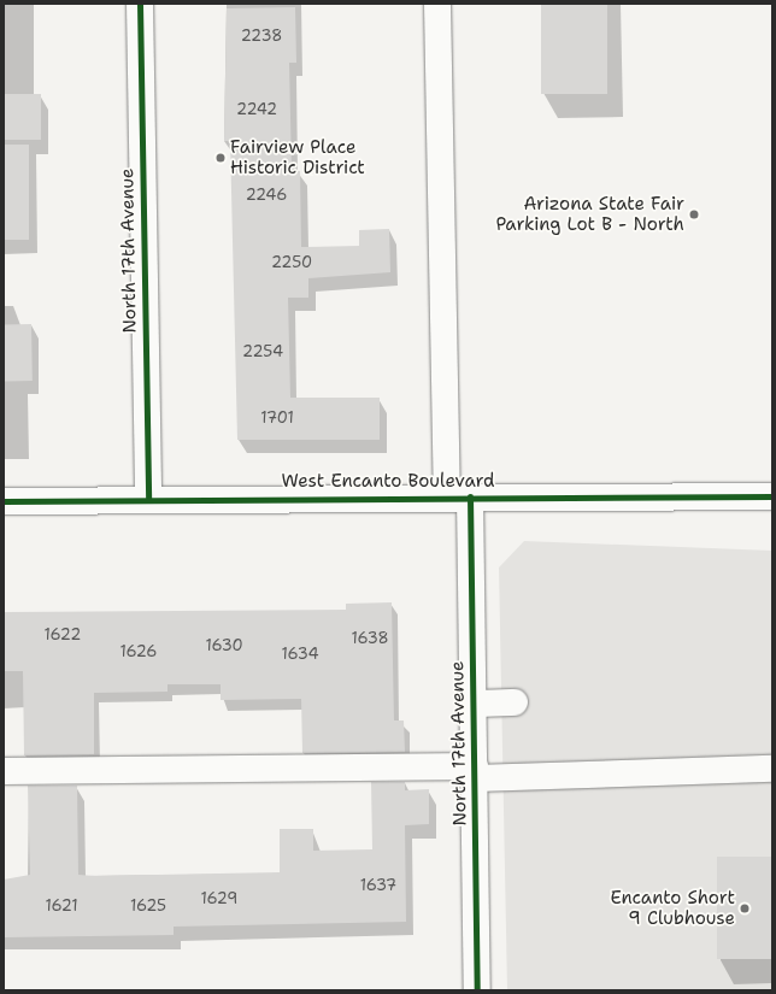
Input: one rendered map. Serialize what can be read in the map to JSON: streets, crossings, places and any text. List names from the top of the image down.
{
  "streets": {
    "street": ["North 17th Avenue", "West Encanto Boulevard"]
  },
  "crossings": [
    ["North 17th Avenue", "West Encanto Boulevard"]
  ],
  "places": ["Fairview Place Historic District", "Arizona State Fair Parking Lot B - North", "Encanto Short 9 Clubhouse"],
  "house_numbers": [
    "2238",
    "2242",
    "2246",
    "2250",
    "2254",
    "1701",
    "1622",
    "1638",
    "1630",
    "1626",
    "1634",
    "1637",
    "1629",
    "1621",
    "1625"
  ]
}
